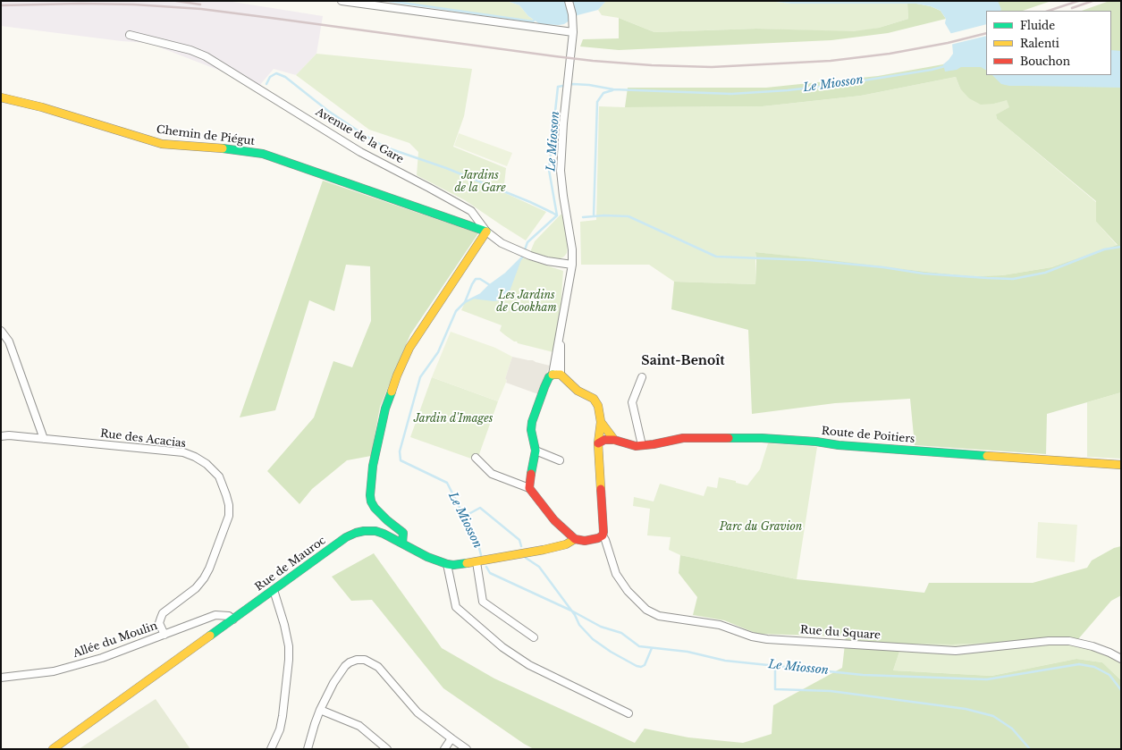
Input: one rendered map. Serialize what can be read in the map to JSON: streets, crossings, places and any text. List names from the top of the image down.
{
  "streets": {
    "street": [
      "Chemin de Piégut",
      "Avenue de la Gare",
      "Route de Poitiers",
      "Rue des Acacias",
      "Rue de Mauroc",
      "Rue du Square",
      "Allée du Moulin"
    ]
  },
  "crossings": [
    ["Chemin de Piégut", "Avenue de la Gare"],
    ["Rue des Acacias", "Allée du Moulin"],
    ["Rue de Mauroc", "Allée du Moulin"]
  ],
  "districts": ["Saint-Benoît"],
  "water": ["Le Miosson"],
  "parks": [
    "Jardins de la Gare",
    "Les Jardins de Cookham",
    "Jardin d'Images",
    "Parc du Gravion"
  ],
  "legend": ["Fluide", "Ralenti", "Bouchon"]
}
